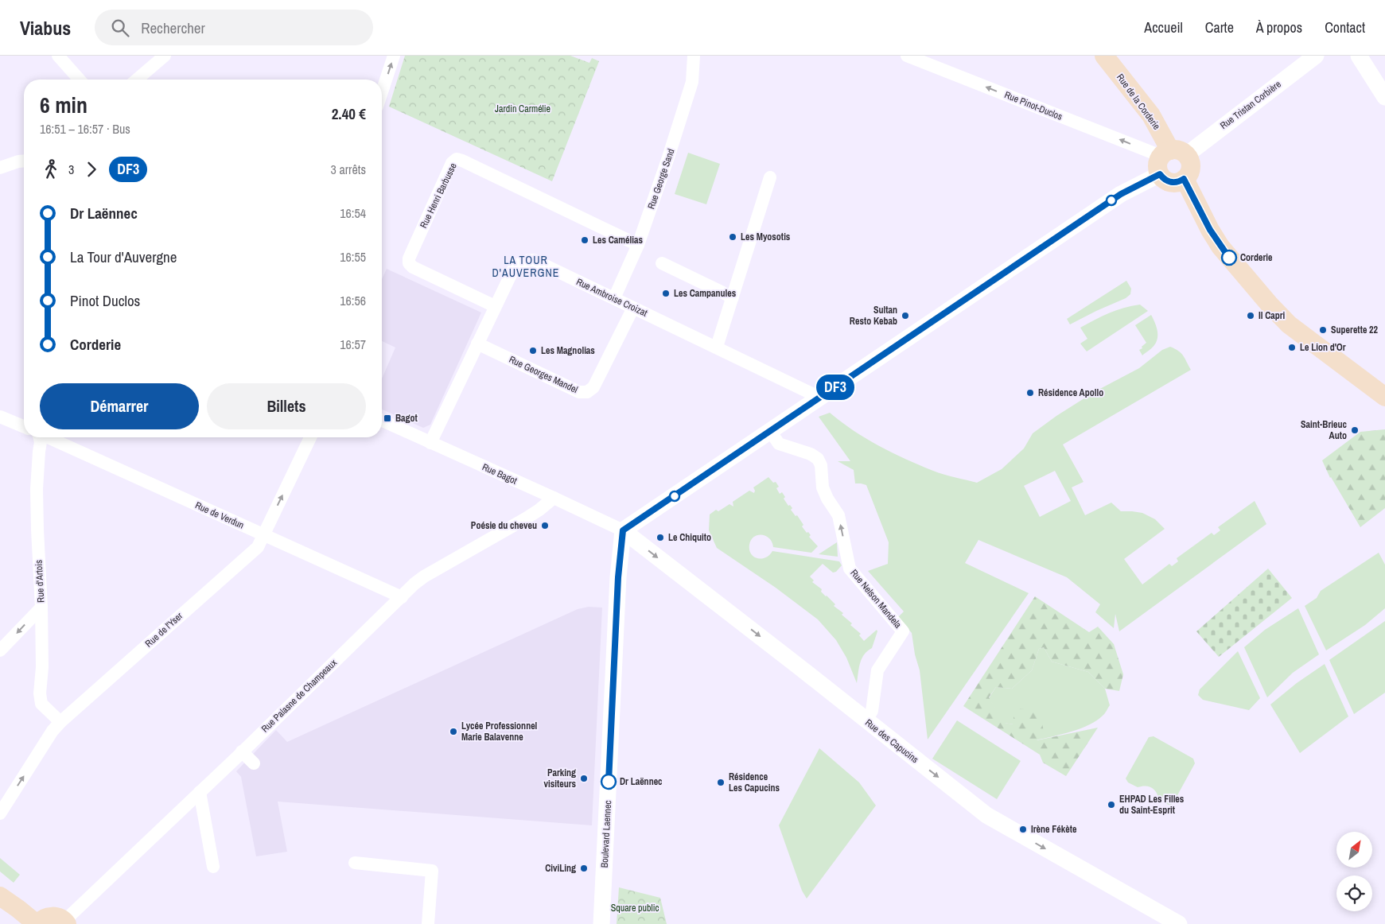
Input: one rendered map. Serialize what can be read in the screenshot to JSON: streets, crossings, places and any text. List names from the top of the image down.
{
  "streets": {
    "main road": ["Rue de la Corderie"],
    "street": [
      "Rue Tristan Corbière",
      "Rue Pinot-Duclos",
      "Rue George Sand",
      "Rue Henri Barbusse",
      "Rue Ambroise Croizat",
      "Rue Georges Mandel",
      "Rue Bagot",
      "Rue de Verdun",
      "Rue d'Artois",
      "Rue Nelson Mandela",
      "Rue de l'Yser",
      "Rue Palasne de Champeaux",
      "Rue des Capucins",
      "Boulevard Laennec"
    ]
  },
  "crossings": [
    ["Rue de la Corderie", "Rue Tristan Corbière"],
    ["Rue de la Corderie", "Rue Pinot-Duclos"],
    ["Rue Tristan Corbière", "Rue Pinot-Duclos"],
    ["Rue Tristan Corbière", "Rue Ambroise Croizat"],
    ["Rue Tristan Corbière", "Rue Bagot"],
    ["Rue Tristan Corbière", "Rue Nelson Mandela"],
    ["Rue Tristan Corbière", "Rue des Capucins"],
    ["Rue Tristan Corbière", "Boulevard Laennec"],
    ["Rue George Sand", "Rue Henri Barbusse"],
    ["Rue George Sand", "Rue Ambroise Croizat"],
    ["Rue Henri Barbusse", "Rue Ambroise Croizat"],
    ["Rue Ambroise Croizat", "Rue Georges Mandel"],
    ["Rue Ambroise Croizat", "Rue Bagot"],
    ["Rue Bagot", "Rue Palasne de Champeaux"],
    ["Rue Bagot", "Rue des Capucins"],
    ["Rue Bagot", "Boulevard Laennec"],
    ["Rue de Verdun", "Rue de l'Yser"],
    ["Rue de Verdun", "Rue Palasne de Champeaux"],
    ["Rue d'Artois", "Rue de l'Yser"],
    ["Rue Nelson Mandela", "Rue des Capucins"],
    ["Rue des Capucins", "Boulevard Laennec"]
  ],
  "one_way": [
    "Rue Pinot-Duclos",
    "Rue Nelson Mandela",
    "Rue de l'Yser",
    "Rue des Capucins"
  ],
  "districts": ["LA TOUR D'AUVERGNE"],
  "parks": ["Jardin Carmélie", "Square public"],
  "places": {
    "other": [
      "Les Myosotis",
      "Les Camélias",
      "Corderie",
      "Les Campanules",
      "Sultan Resto Kebab",
      "Il Capri",
      "Superette 22",
      "Le Lion d'Or",
      "Les Magnolias",
      "Résidence Apollo",
      "Saint-Brieuc Auto",
      "Poésie du cheveu",
      "Le Chiquito",
      "Lycée Professionnel Marie Balavenne",
      "Parking visiteurs",
      "Dr Laënnec",
      "Résidence Les Capucins",
      "EHPAD Les Filles du Saint-Esprit",
      "Irène Fékète",
      "CiviLing"
    ],
    "transit": ["Bagot"]
  },
  "lines": ["bus line DF3"],
  "north": "top right",
  "page": {
    "header": "Viabus",
    "search": "Rechercher",
    "nav": [
      "Accueil",
      "Carte",
      "À propos",
      "Contact"
    ],
    "on_map": "DF3",
    "heading": ["6 min", "16:51 – 16:57 · Bus", "2.40 €"],
    "legs": ["3", "DF3", "3 arrêts"],
    "list": [
      {
        "name": "Dr Laënnec",
        "value": "16:54"
      },
      {
        "name": "La Tour d'Auvergne",
        "value": "16:55"
      },
      {
        "name": "Pinot Duclos",
        "value": "16:56"
      },
      {
        "name": "Corderie",
        "value": "16:57"
      }
    ],
    "buttons": ["Démarrer", "Billets"]
  }
}
